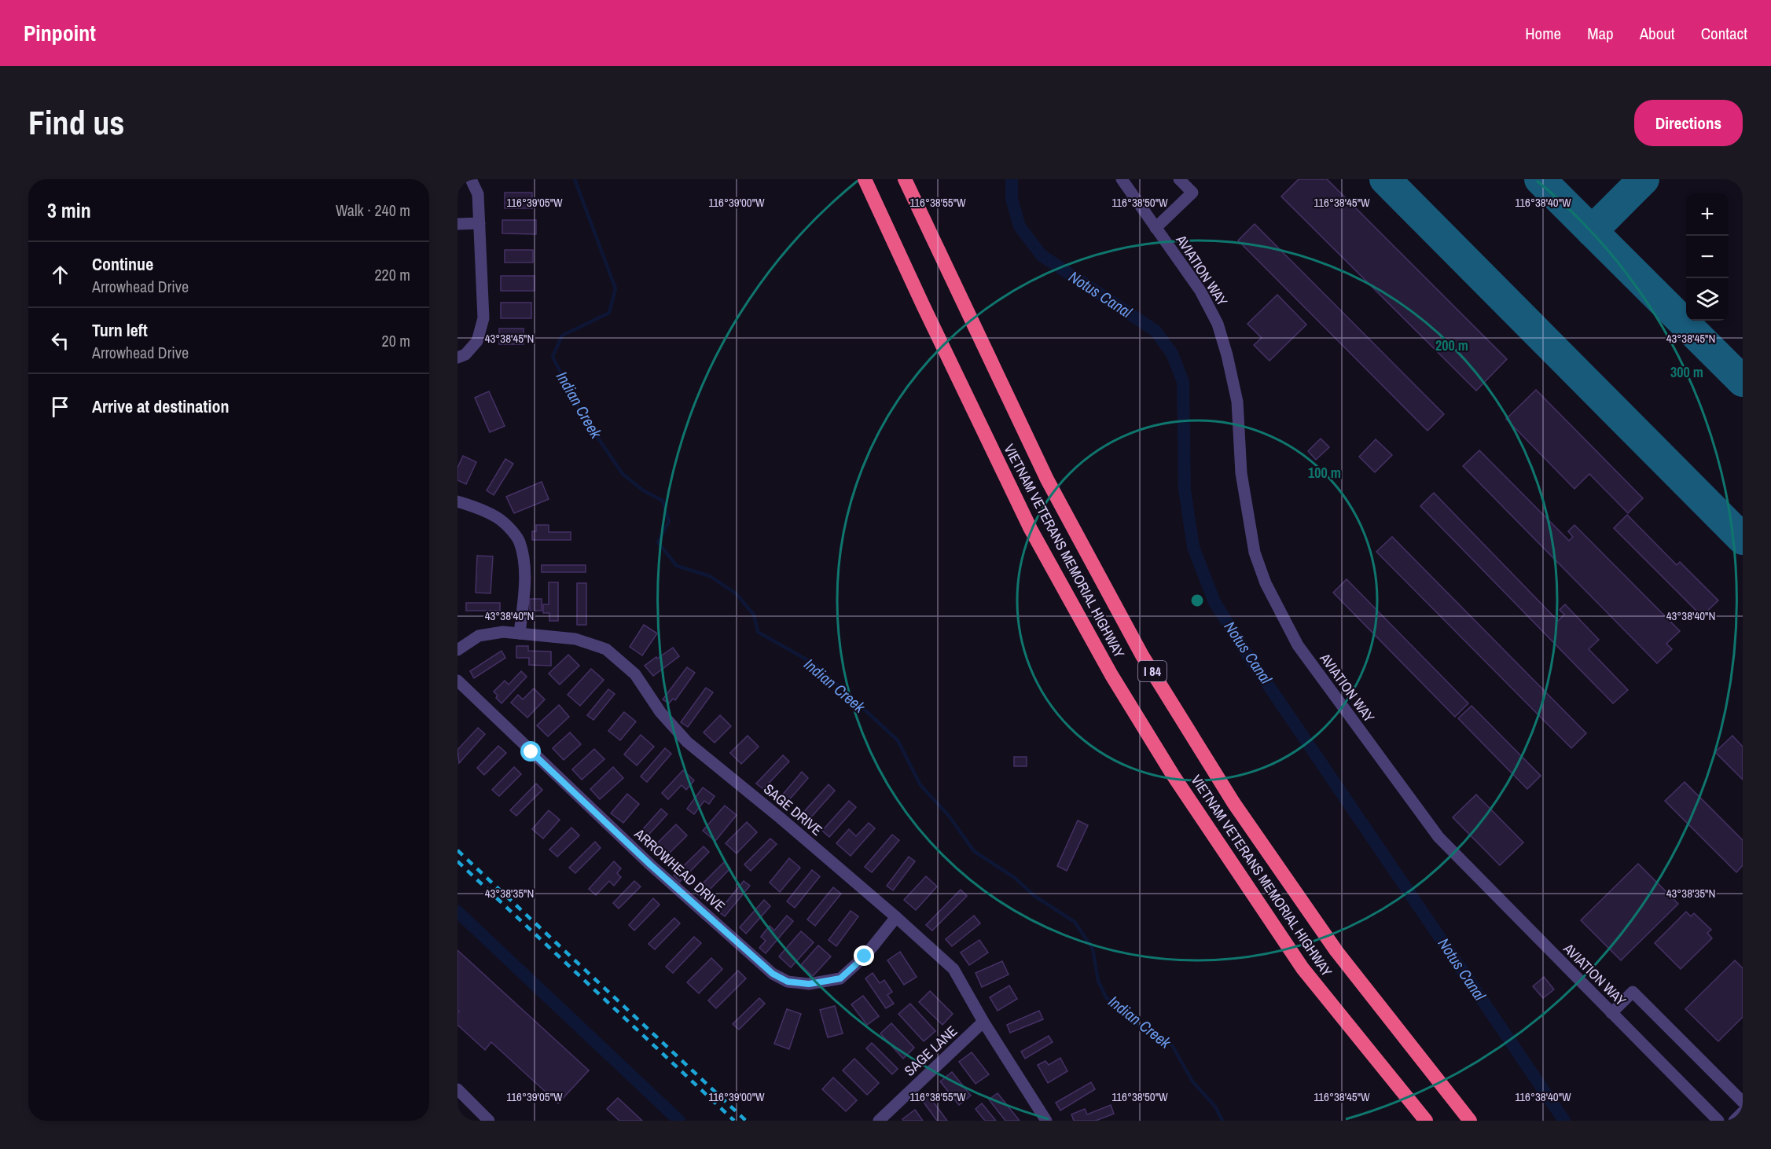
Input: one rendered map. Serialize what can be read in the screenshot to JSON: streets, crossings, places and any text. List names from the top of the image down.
{
  "streets": {
    "highway": ["VIETNAM VETERANS MEMORIAL HIGHWAY", "I 84"],
    "street": [
      "AVIATION WAY",
      "SAGE DRIVE",
      "ARROWHEAD DRIVE",
      "SAGE LANE"
    ]
  },
  "crossings": [
    ["SAGE DRIVE", "ARROWHEAD DRIVE"],
    ["SAGE DRIVE", "SAGE LANE"]
  ],
  "water": ["Notus Canal", "Indian Creek"],
  "page": {
    "header": "Pinpoint",
    "nav": [
      "Home",
      "Map",
      "About",
      "Contact"
    ],
    "buttons": "Directions",
    "title": "Find us",
    "heading": ["3 min", "Walk · 240 m"],
    "map_buttons": ["+", "−"],
    "list": [
      ["Continue", "Arrowhead Drive", "220 m"],
      ["Turn left", "Arrowhead Drive", "20 m"],
      "Arrive at destination"
    ]
  },
  "coordinates": [
    "116°39'05\"W",
    "116°39'00\"W",
    "116°38'55\"W",
    "116°38'50\"W",
    "116°38'45\"W",
    "116°38'40\"W",
    "43°38'45\"N",
    "43°38'40\"N",
    "43°38'35\"N"
  ],
  "rings": ["200 m", "300 m", "100 m"]
}
